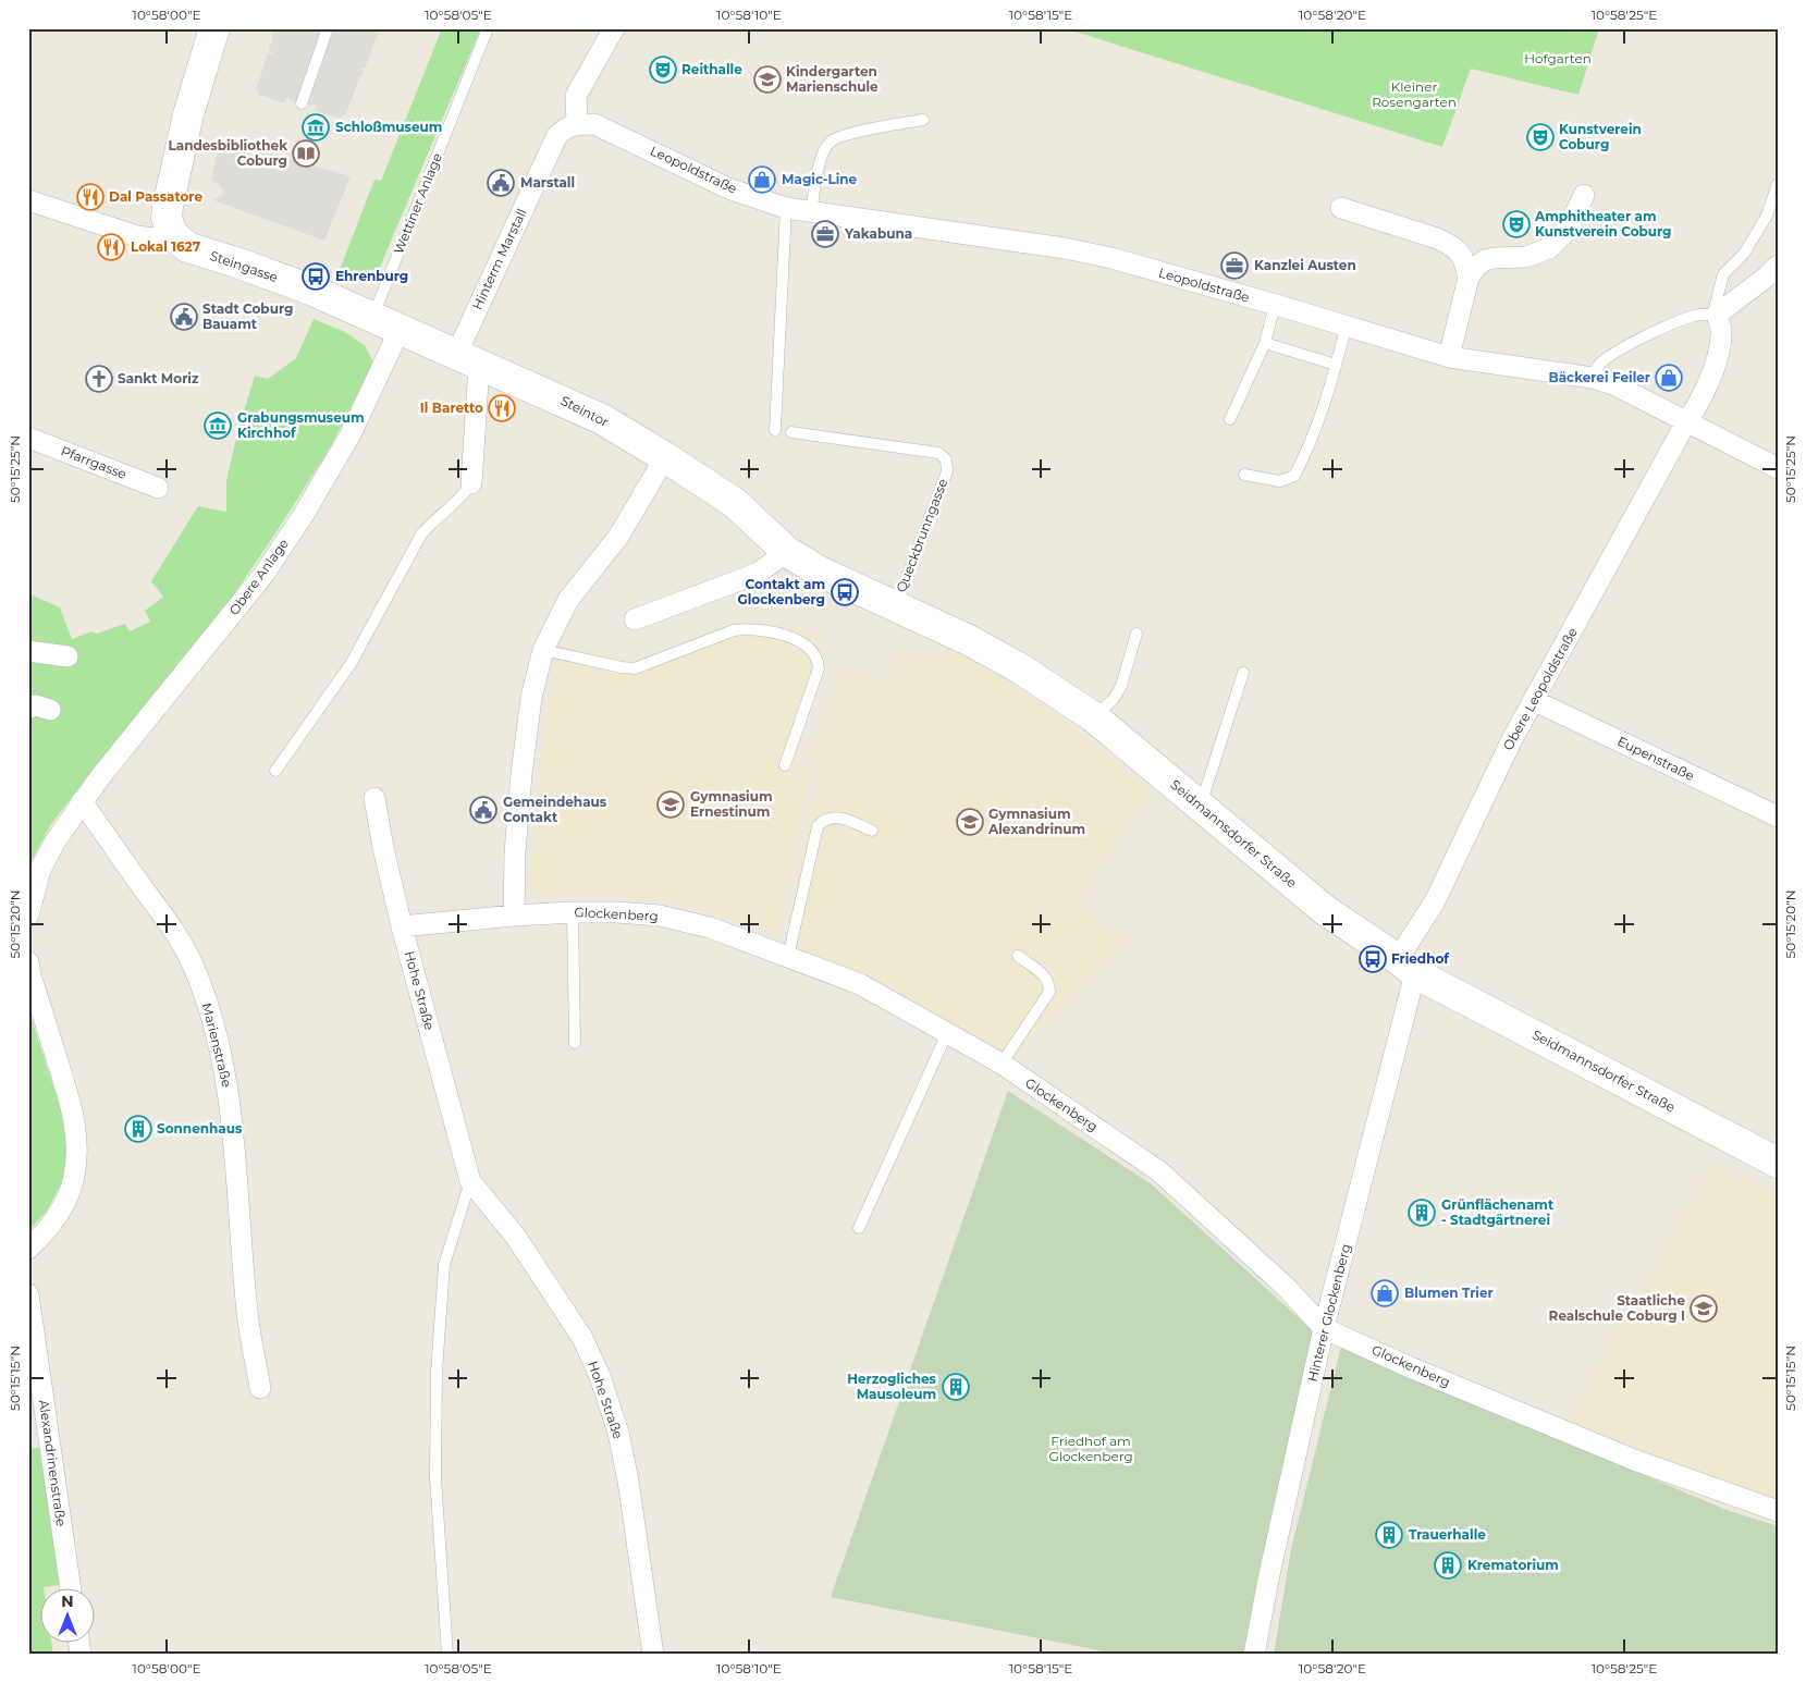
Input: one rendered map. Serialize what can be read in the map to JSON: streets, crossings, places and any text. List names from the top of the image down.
{
  "streets": {
    "street": [
      "Leopoldstraße",
      "Hinterm Marstall",
      "Steingasse",
      "Steintor",
      "Pfarrgasse",
      "Obere Anlage",
      "Obere Leopoldstraße",
      "Eupenstraße",
      "Seidmannsdorfer Straße",
      "Glockenberg",
      "Hohe Straße",
      "Marienstraße",
      "Hinterer Glockenberg",
      "Alexandrinenstraße"
    ],
    "lane": ["Wettiner Anlage", "Queckbrunngasse"]
  },
  "crossings": [
    ["Leopoldstraße", "Hinterm Marstall"],
    ["Leopoldstraße", "Obere Leopoldstraße"],
    ["Wettiner Anlage", "Steingasse"],
    ["Hinterm Marstall", "Steingasse"],
    ["Hinterm Marstall", "Steintor"],
    ["Steingasse", "Steintor"],
    ["Steingasse", "Obere Anlage"],
    ["Steintor", "Seidmannsdorfer Straße"],
    ["Queckbrunngasse", "Seidmannsdorfer Straße"],
    ["Obere Anlage", "Marienstraße"],
    ["Obere Leopoldstraße", "Eupenstraße"],
    ["Obere Leopoldstraße", "Seidmannsdorfer Straße"],
    ["Obere Leopoldstraße", "Hinterer Glockenberg"],
    ["Seidmannsdorfer Straße", "Hinterer Glockenberg"],
    ["Glockenberg", "Hohe Straße"],
    ["Glockenberg", "Hinterer Glockenberg"]
  ],
  "parks": ["Hofgarten", "Kleiner Rosengarten", "Friedhof am Glockenberg"],
  "places": {
    "theatre": ["Reithalle", "Kunstverein Coburg", "Amphitheater am Kunstverein Coburg"],
    "school or university": [
      "Kindergarten Marienschule",
      "Gymnasium Ernestinum",
      "Gymnasium Alexandrinum",
      "Staatliche Realschule Coburg I"
    ],
    "museum": ["Schloßmuseum", "Grabungsmuseum Kirchhof"],
    "library": ["Landesbibliothek Coburg"],
    "shop": ["Magic-Line", "Bäckerei Feiler", "Blumen Trier"],
    "public building": ["Marstall", "Stadt Coburg Bauamt", "Gemeindehaus Contakt"],
    "restaurant": ["Dal Passatore", "Lokal 1627", "Il Baretto"],
    "office": ["Yakabuna", "Kanzlei Austen"],
    "bus stop": ["Ehrenburg", "Contakt am Glockenberg", "Friedhof"],
    "church": ["Sankt Moriz"],
    "building": [
      "Sonnenhaus",
      "Grünflächenamt - Stadtgärtnerei",
      "Herzogliches Mausoleum",
      "Trauerhalle",
      "Krematorium"
    ]
  },
  "north": "top",
  "coordinates": [
    "10°58'00\"E",
    "10°58'05\"E",
    "10°58'10\"E",
    "10°58'15\"E",
    "10°58'20\"E",
    "10°58'25\"E",
    "50°15'25\"N",
    "50°15'20\"N",
    "50°15'15\"N"
  ]
}
